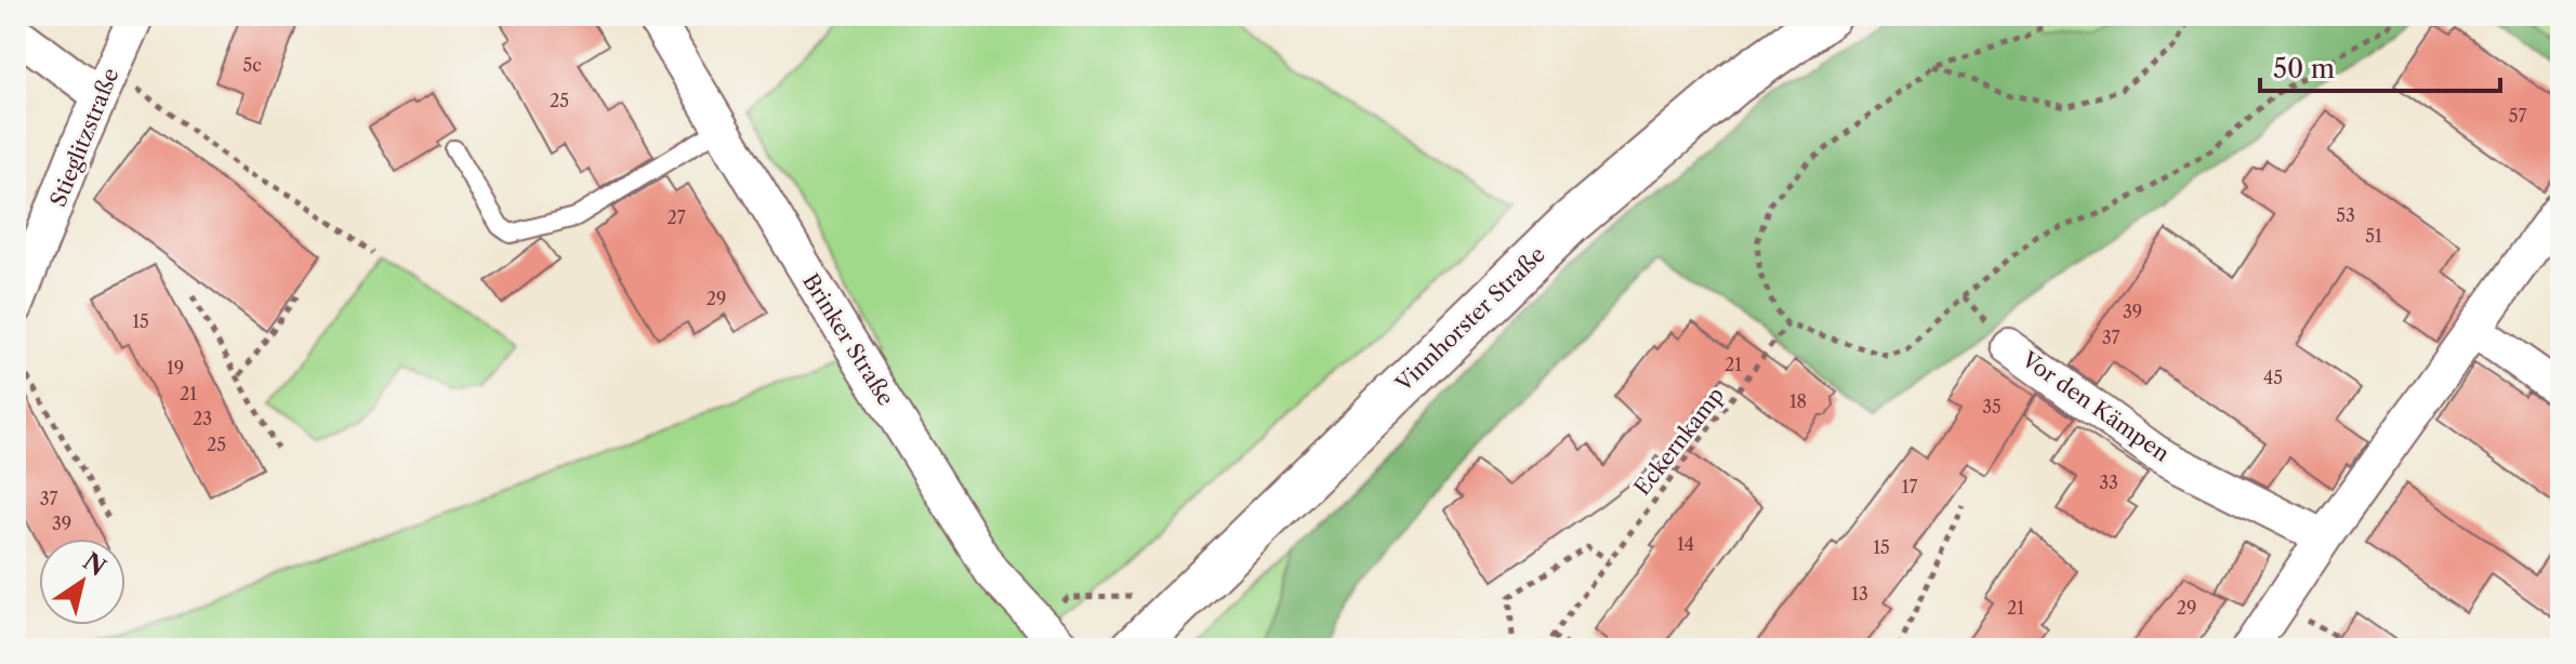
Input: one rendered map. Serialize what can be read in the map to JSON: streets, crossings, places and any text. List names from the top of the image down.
{
  "streets": {
    "street": [
      "Stieglitzstraße",
      "Vinnhorster Straße",
      "Brinker Straße",
      "Vor den Kämpen"
    ],
    "path": ["Eckernkamp"]
  },
  "house_numbers": [
    "5c",
    "25",
    "57",
    "53",
    "27",
    "51",
    "29",
    "39",
    "15",
    "37",
    "21",
    "19",
    "45",
    "21",
    "18",
    "35",
    "23",
    "25",
    "33",
    "17",
    "37",
    "39",
    "14",
    "15",
    "13",
    "21",
    "29"
  ],
  "scale_bar": "50 m",
  "north": "top right"
}
